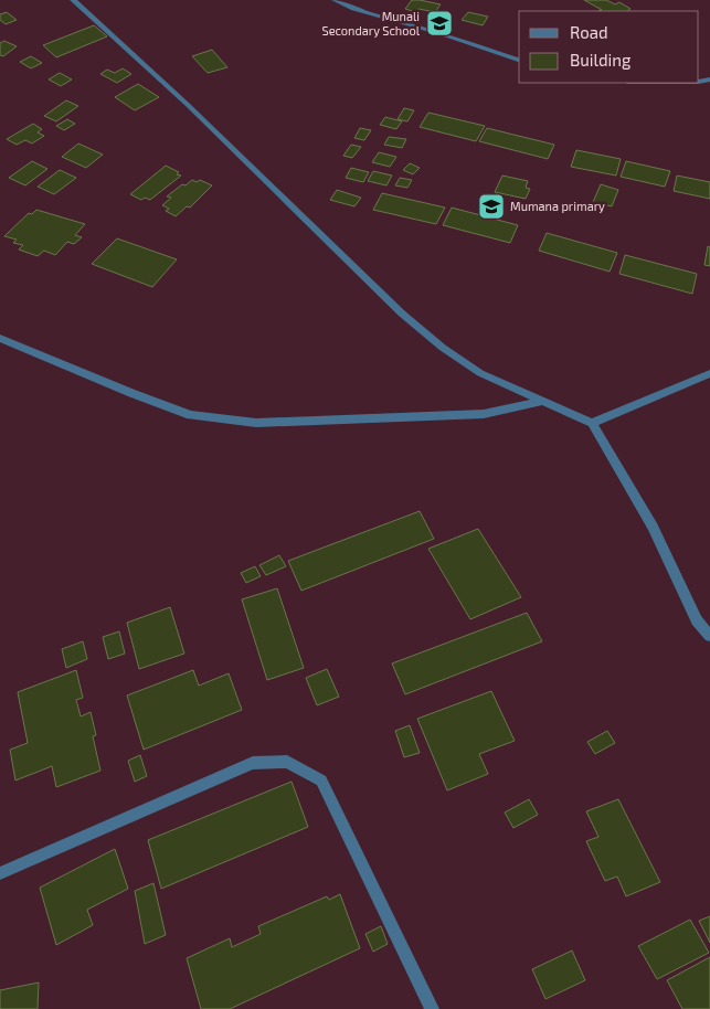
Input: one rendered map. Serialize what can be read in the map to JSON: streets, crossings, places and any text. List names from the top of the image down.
{
  "places": {
    "school or university": ["Munali Secondary School", "Mumana primary"]
  },
  "legend": ["Road", "Building"]
}
